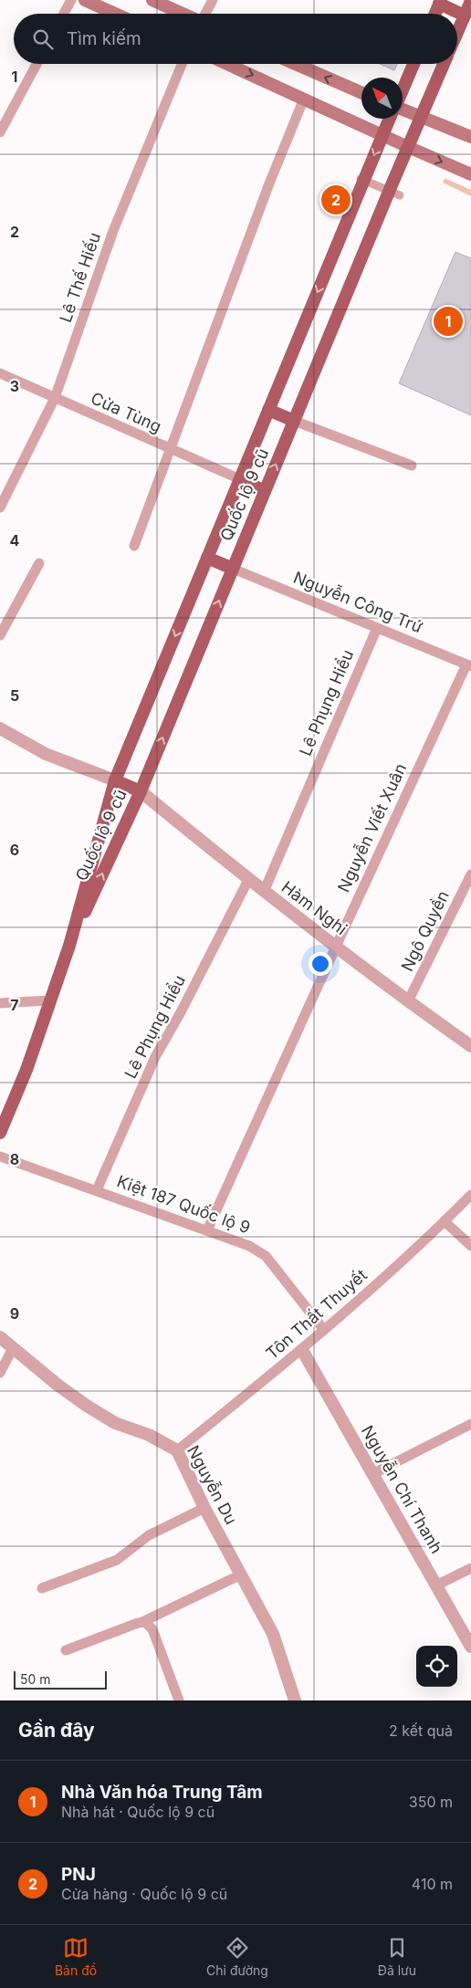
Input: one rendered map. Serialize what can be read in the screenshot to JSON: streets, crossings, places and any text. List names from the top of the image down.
{
  "streets": {
    "main road": ["Quốc lộ 9 cũ"],
    "street": [
      "Lê Thế Hiếu",
      "Cửa Tùng",
      "Nguyễn Công Trứ",
      "Lê Phụng Hiểu",
      "Nguyễn Viết Xuân",
      "Hàm Nghi",
      "Ngô Quyền",
      "Kiệt 187 Quốc lộ 9",
      "Tôn Thất Thuyết",
      "Nguyễn Du",
      "Nguyễn Chí Thanh"
    ]
  },
  "crossings": [
    ["Lê Thế Hiếu", "Cửa Tùng"],
    ["Cửa Tùng", "Quốc lộ 9 cũ"],
    ["Quốc lộ 9 cũ", "Nguyễn Công Trứ"],
    ["Quốc lộ 9 cũ", "Hàm Nghi"],
    ["Nguyễn Công Trứ", "Lê Phụng Hiểu"],
    ["Nguyễn Công Trứ", "Nguyễn Viết Xuân"],
    ["Lê Phụng Hiểu", "Hàm Nghi"],
    ["Lê Phụng Hiểu", "Kiệt 187 Quốc lộ 9"],
    ["Nguyễn Viết Xuân", "Hàm Nghi"],
    ["Nguyễn Viết Xuân", "Kiệt 187 Quốc lộ 9"],
    ["Hàm Nghi", "Ngô Quyền"],
    ["Kiệt 187 Quốc lộ 9", "Tôn Thất Thuyết"],
    ["Tôn Thất Thuyết", "Nguyễn Du"],
    ["Tôn Thất Thuyết", "Nguyễn Chí Thanh"]
  ],
  "scale_bar": "50 m",
  "north": "top left",
  "page": {
    "search": "Tìm kiếm",
    "pins": ["2", "1"],
    "scale": "50 m",
    "heading": ["Gần đây", "2 kết quả"],
    "list": [
      {
        "mark": "1",
        "name": "Nhà Văn hóa Trung Tâm",
        "note": "Nhà hát · Quốc lộ 9 cũ",
        "value": "350 m"
      },
      {
        "mark": "2",
        "name": "PNJ",
        "note": "Cửa hàng · Quốc lộ 9 cũ",
        "value": "410 m"
      }
    ],
    "nav": ["Bản đồ", "Chỉ đường", "Đã lưu"]
  },
  "grid": {
    "rows": [
      "1",
      "2",
      "3",
      "4",
      "5",
      "6",
      "7",
      "8",
      "9"
    ]
  }
}
